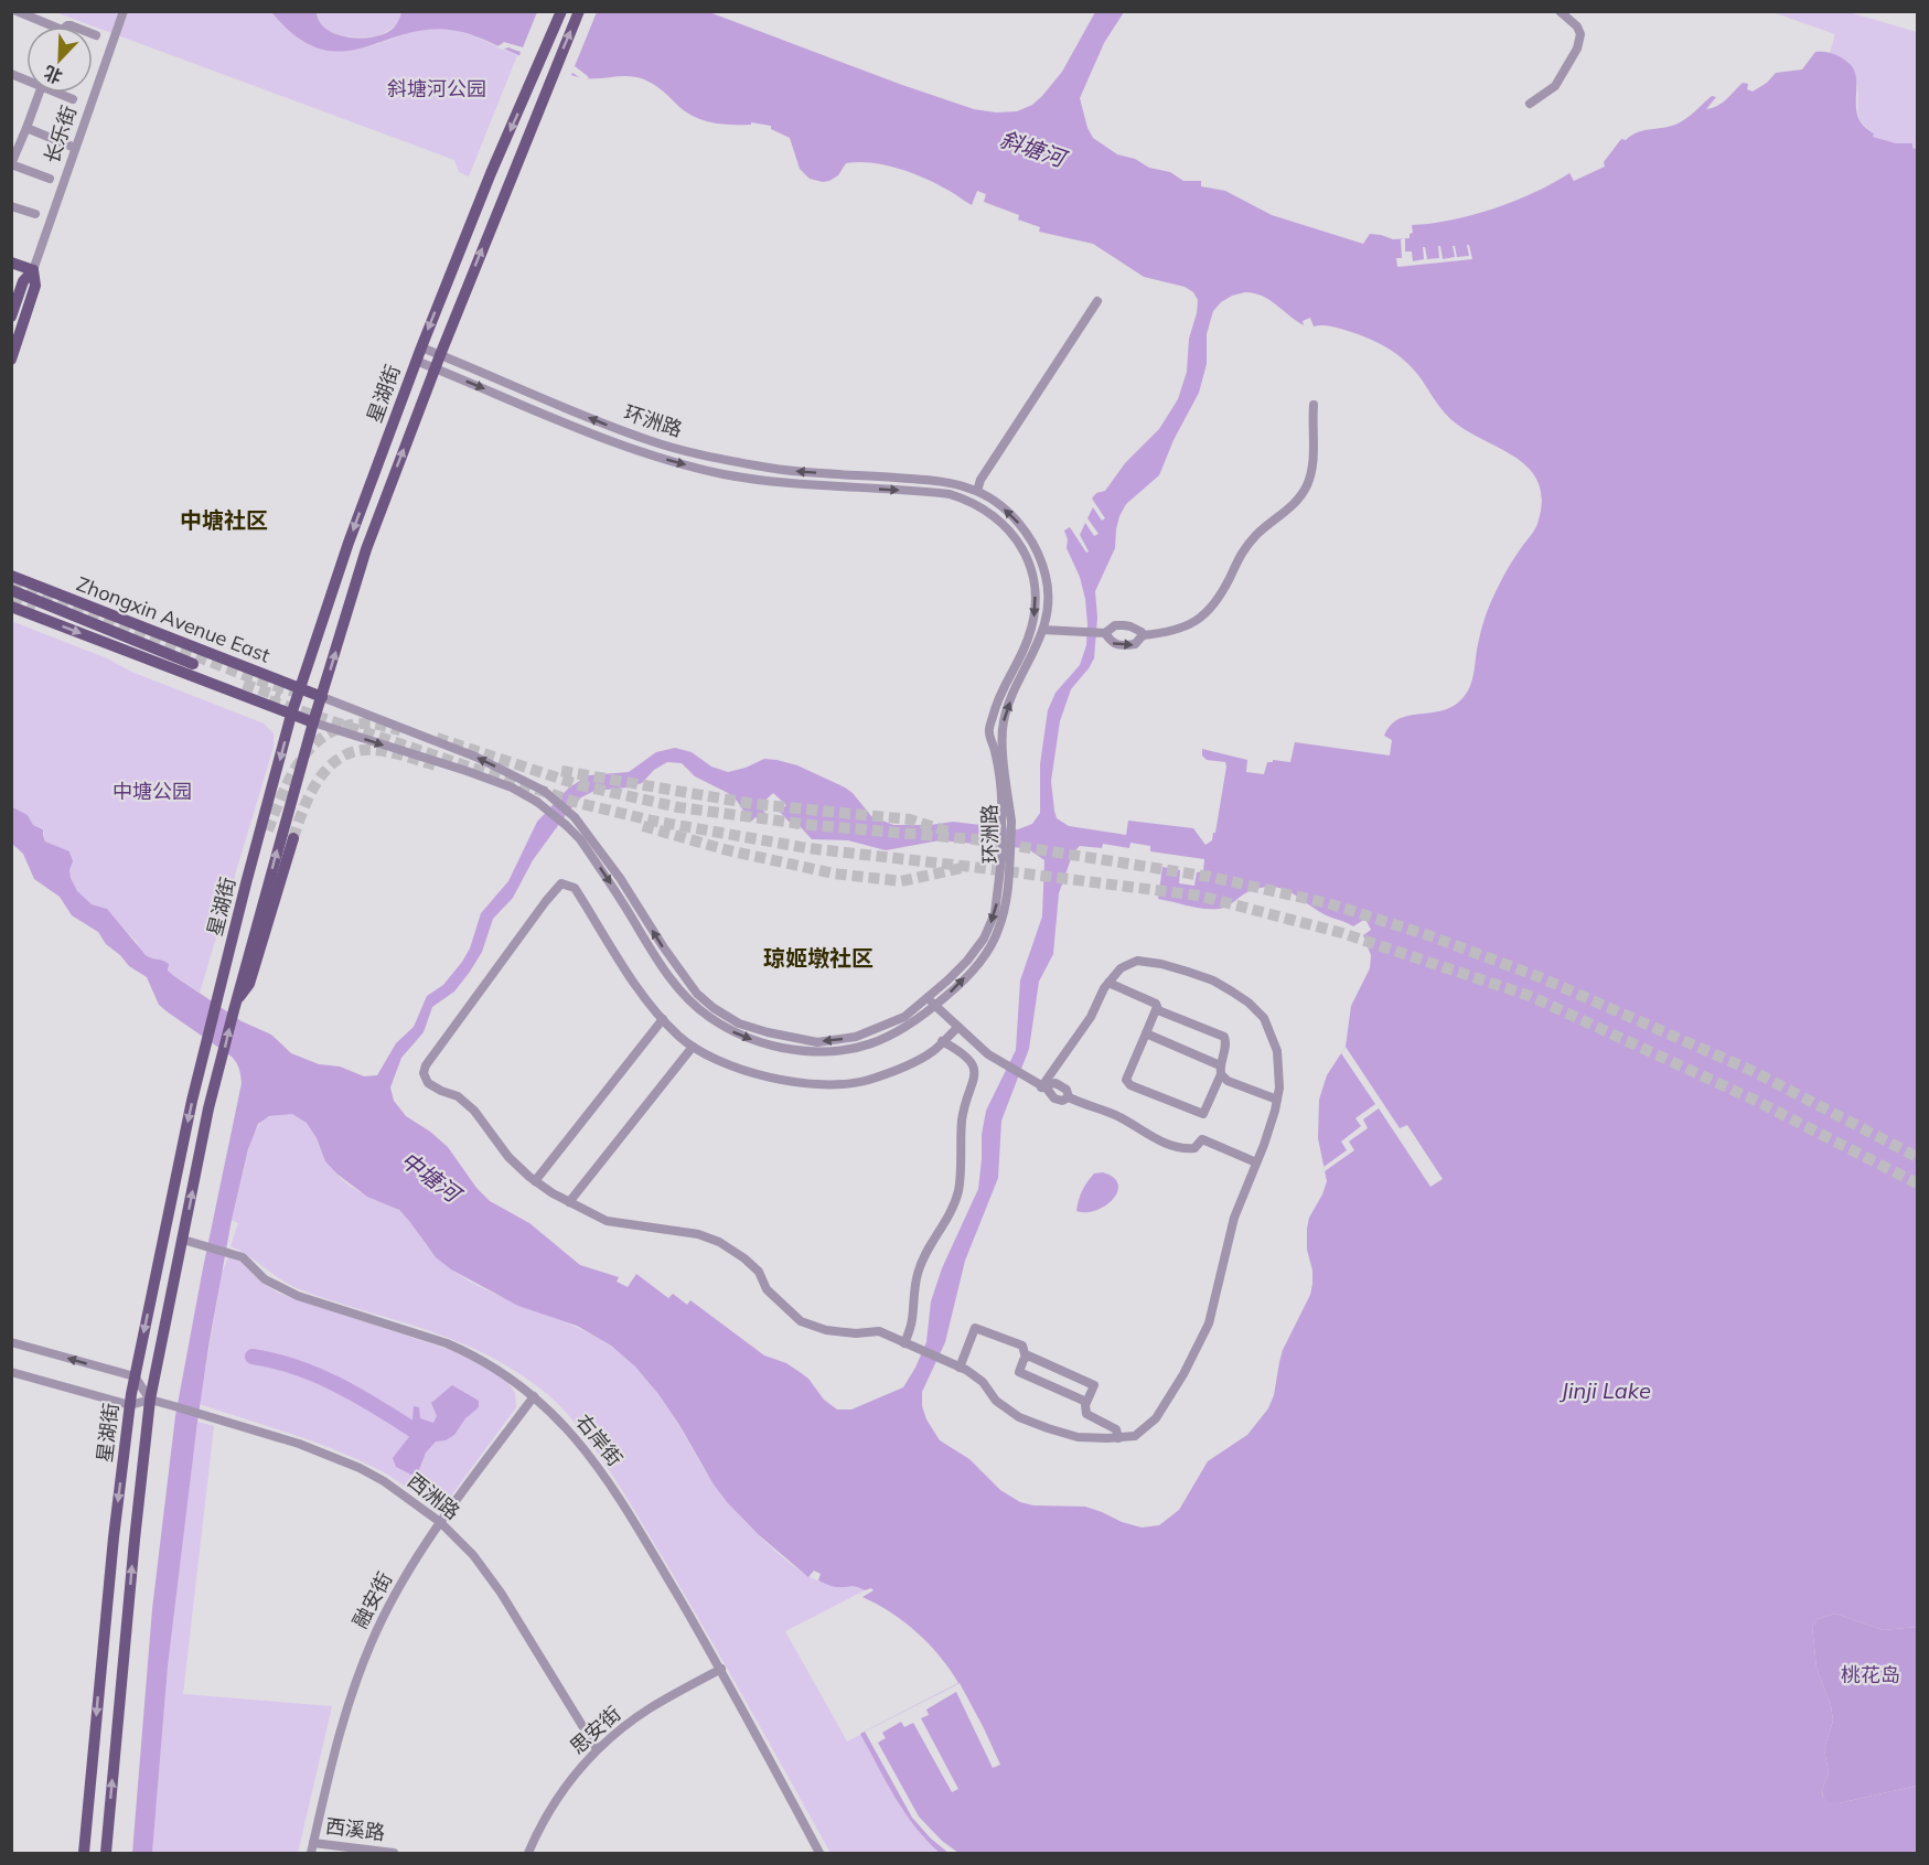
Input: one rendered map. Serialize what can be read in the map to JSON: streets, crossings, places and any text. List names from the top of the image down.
{
  "streets": {
    "main road": ["长乐街", "星湖街", "Zhongxin Avenue East"],
    "street": [
      "环洲路",
      "右岸街",
      "西洲路",
      "融安街",
      "思安街",
      "西溪路"
    ]
  },
  "crossings": [
    ["星湖街", "环洲路"],
    ["星湖街", "Zhongxin Avenue East"],
    ["星湖街", "右岸街"],
    ["星湖街", "西洲路"],
    ["环洲路", "Zhongxin Avenue East"],
    ["右岸街", "融安街"],
    ["右岸街", "思安街"],
    ["西洲路", "融安街"],
    ["西洲路", "思安街"],
    ["融安街", "西溪路"]
  ],
  "districts": ["中塘社区", "琼姬墩社区"],
  "water": ["斜塘河", "中塘河", "Jinji Lake"],
  "parks": ["斜塘河公园", "中塘公园", "桃花岛"],
  "north": "bottom left"
}
